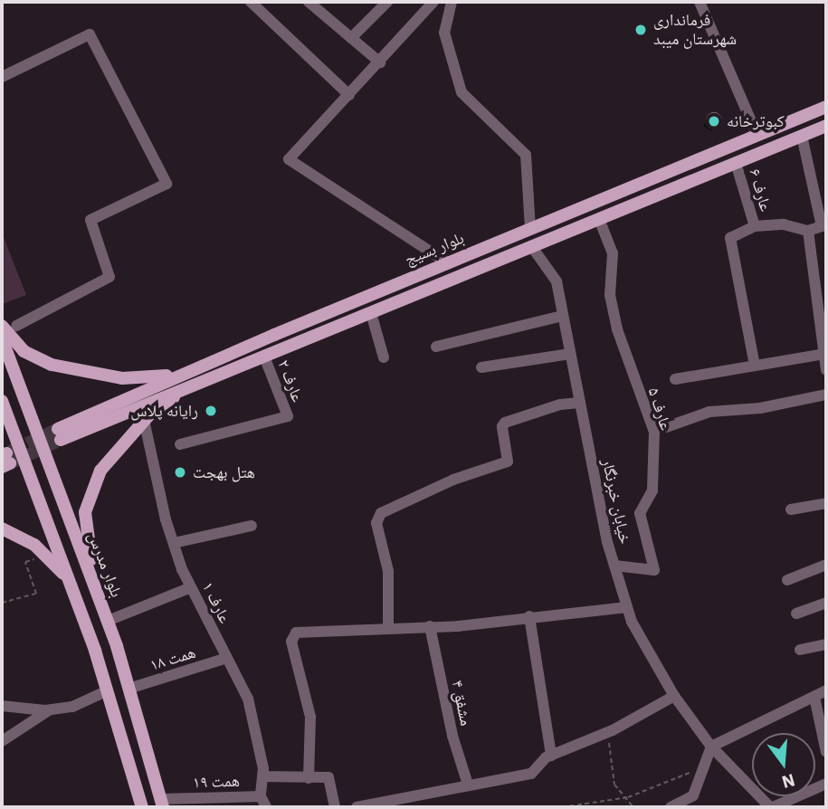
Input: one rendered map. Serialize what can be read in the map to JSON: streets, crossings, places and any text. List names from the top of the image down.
{
  "streets": {
    "main road": ["بلوار بسیج", "بلوار مدرس"],
    "street": [
      "عارف ۶",
      "عارف ۲",
      "عارف ۵",
      "خیابان خبرنگار",
      "عارف ۱",
      "همت ۱۸",
      "مشفق ۴",
      "همت ۱۹"
    ]
  },
  "crossings": [
    ["عارف ۶", "بلوار بسیج"],
    ["بلوار بسیج", "عارف ۲"],
    ["بلوار بسیج", "عارف ۵"],
    ["بلوار بسیج", "خیابان خبرنگار"],
    ["عارف ۵", "خیابان خبرنگار"],
    ["بلوار مدرس", "همت ۱۸"],
    ["بلوار مدرس", "همت ۱۹"],
    ["عارف ۱", "همت ۱۸"],
    ["عارف ۱", "همت ۱۹"]
  ],
  "places": [
    "فرمانداری شهرستان میبد",
    "کبوترخانه",
    "رایانه پلاس",
    "هتل بهجت"
  ],
  "north": "bottom"
}
